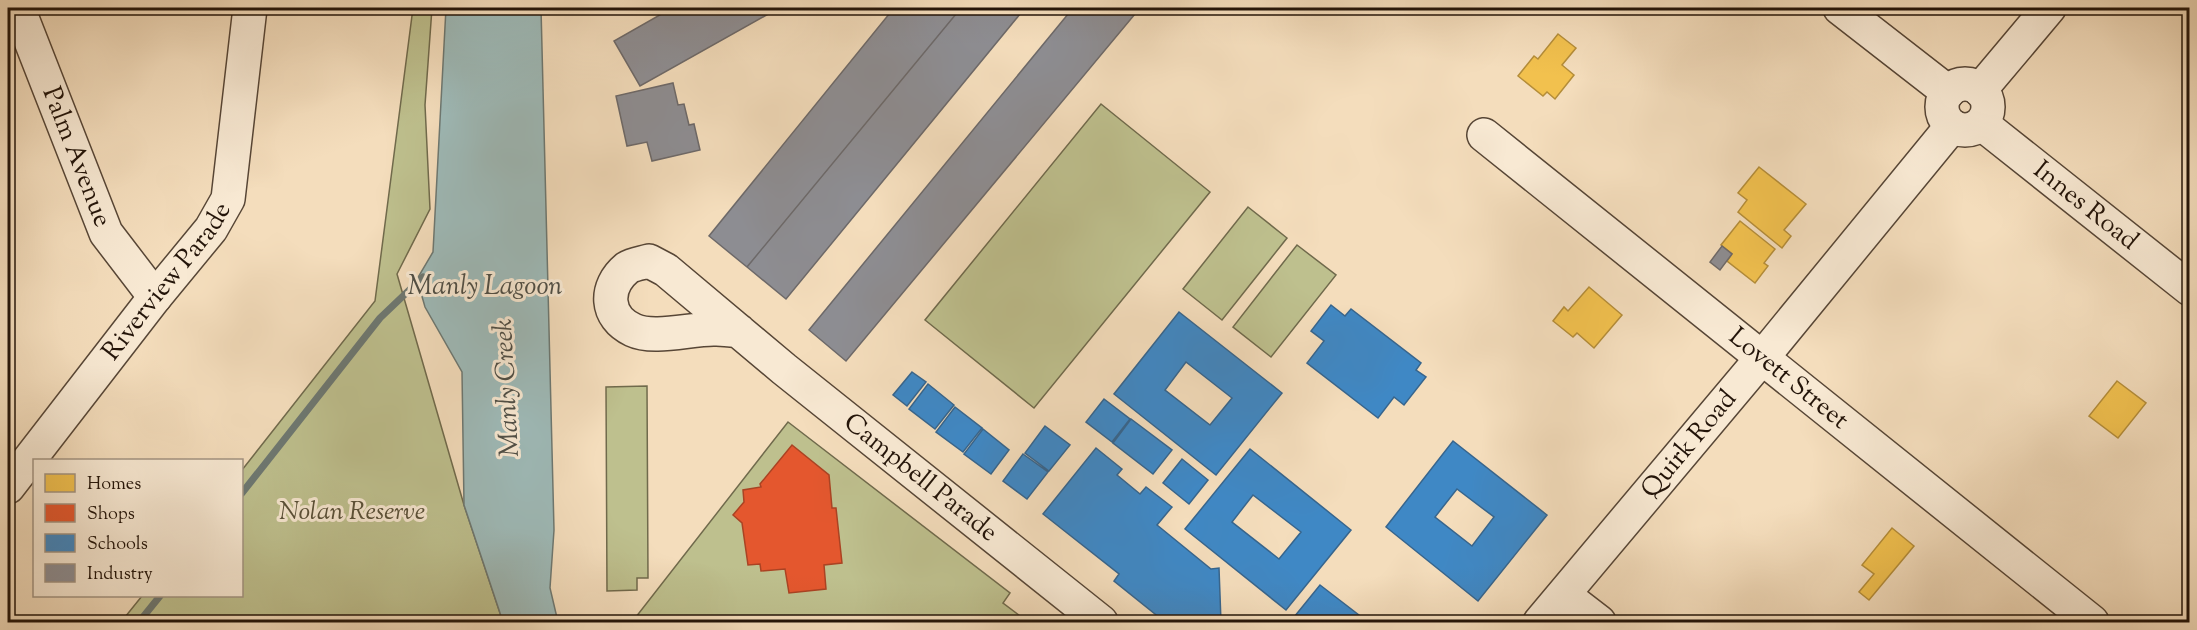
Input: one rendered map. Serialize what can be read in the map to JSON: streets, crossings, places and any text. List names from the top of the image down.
{
  "streets": {
    "street": [
      "Palm Avenue",
      "Innes Road",
      "Riverview Parade",
      "Lovett Street",
      "Quirk Road",
      "Campbell Parade"
    ]
  },
  "crossings": [
    ["Palm Avenue", "Riverview Parade"],
    ["Innes Road", "Quirk Road"],
    ["Lovett Street", "Quirk Road"]
  ],
  "water": ["Manly Lagoon", "Manly Creek"],
  "parks": ["Nolan Reserve"],
  "legend": [
    "Homes",
    "Shops",
    "Schools",
    "Industry"
  ]
}
